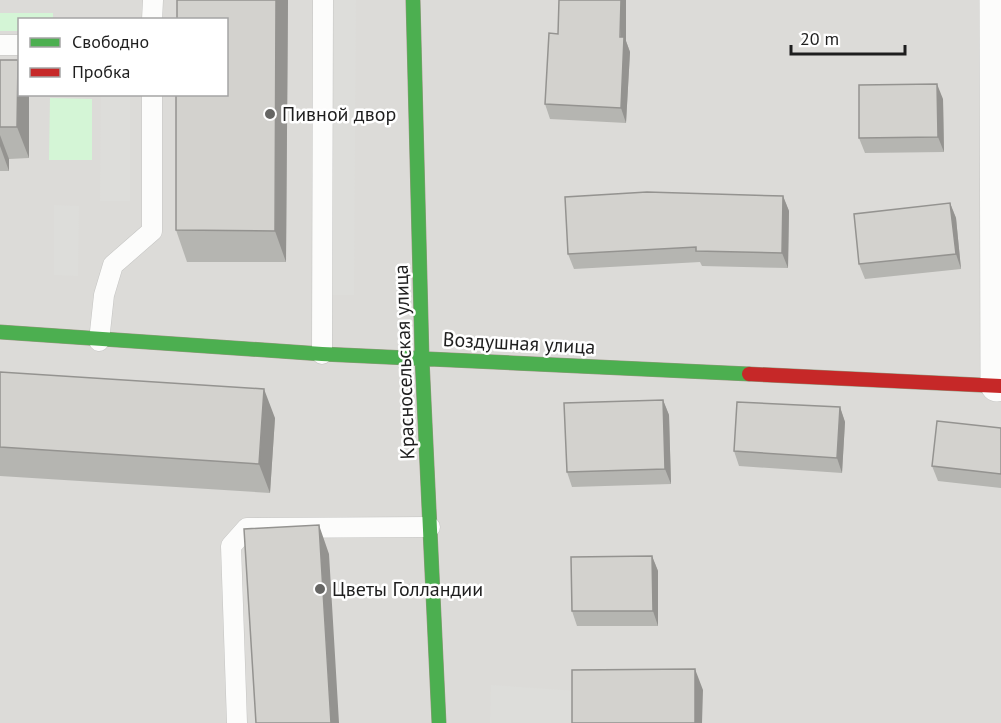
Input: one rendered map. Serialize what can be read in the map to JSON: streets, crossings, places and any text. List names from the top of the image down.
{
  "streets": {
    "street": ["Воздушная улица", "Красносельская улица"]
  },
  "crossings": [
    ["Воздушная улица", "Красносельская улица"]
  ],
  "places": ["Пивной двор", "Цветы Голландии"],
  "legend": ["Свободно", "Пробка"],
  "scale_bar": "20 m"
}
